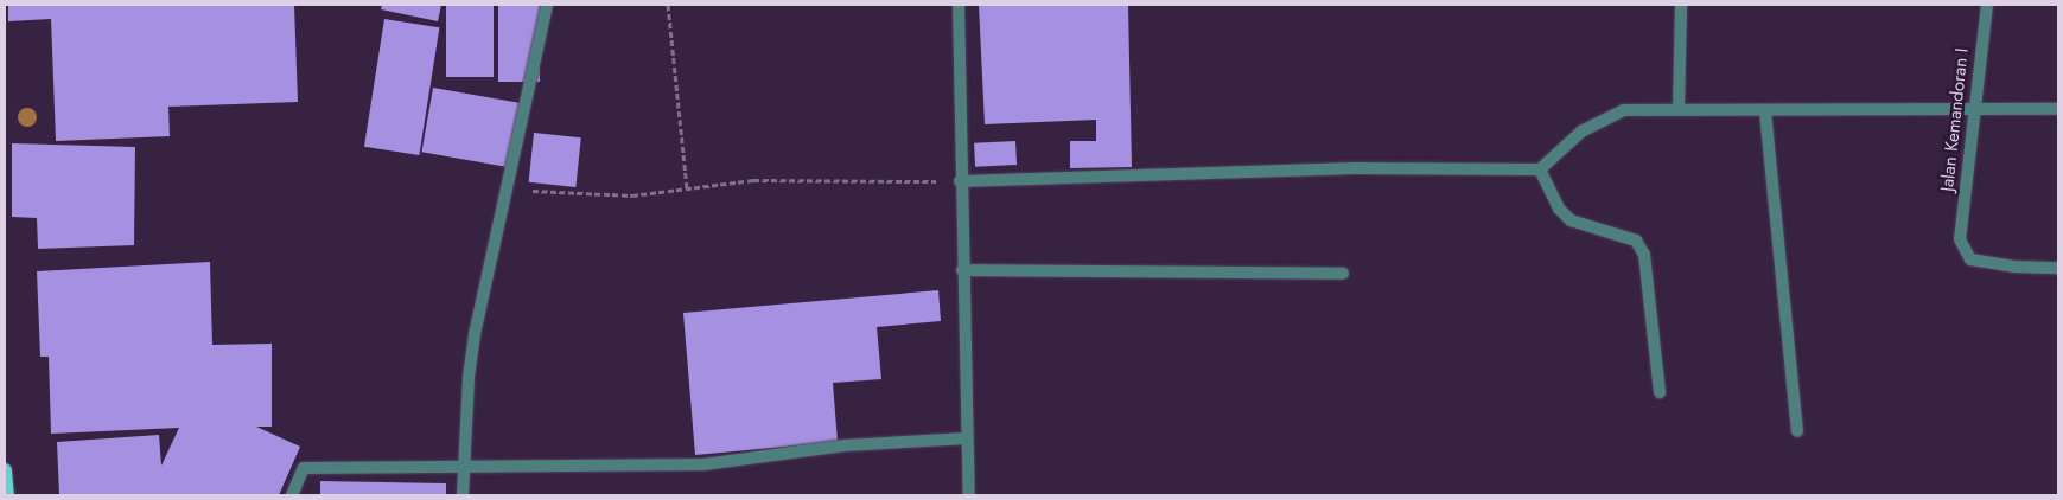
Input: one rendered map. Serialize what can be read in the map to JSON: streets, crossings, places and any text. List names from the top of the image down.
{
  "streets": {
    "street": ["Jalan Kemandoran I"]
  }
}
